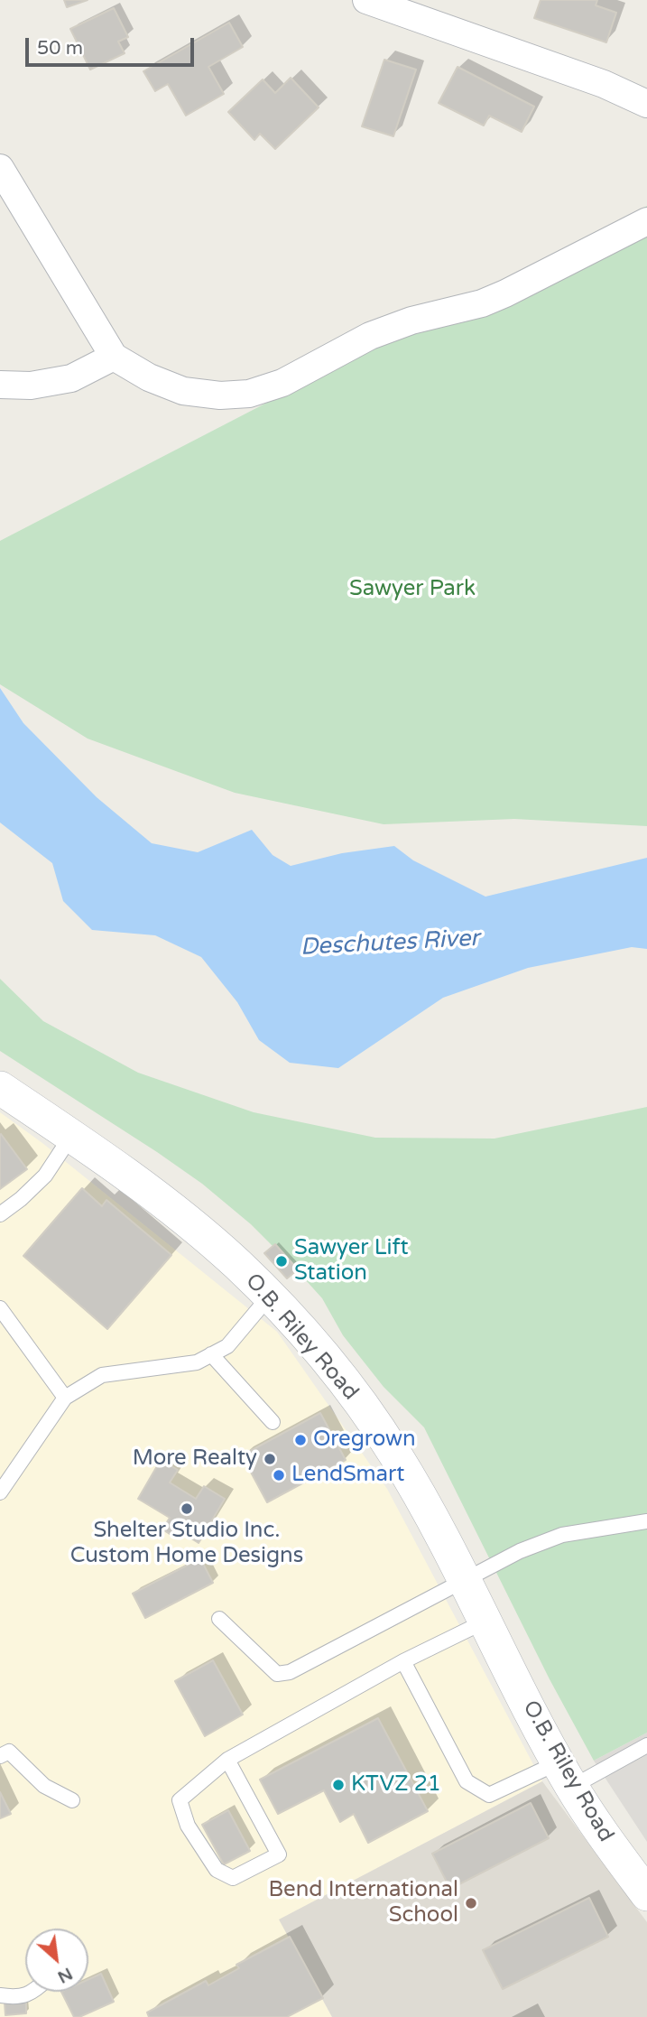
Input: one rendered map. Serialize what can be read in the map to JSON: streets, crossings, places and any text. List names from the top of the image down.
{
  "streets": {
    "street": ["O.B. Riley Road"]
  },
  "water": ["Deschutes River"],
  "parks": ["Sawyer Park"],
  "places": [
    "Sawyer Lift Station",
    "Oregrown",
    "More Realty",
    "LendSmart",
    "Shelter Studio Inc. Custom Home Designs",
    "KTVZ 21",
    "Bend International School"
  ],
  "scale_bar": "50 m",
  "north": "bottom right"
}
